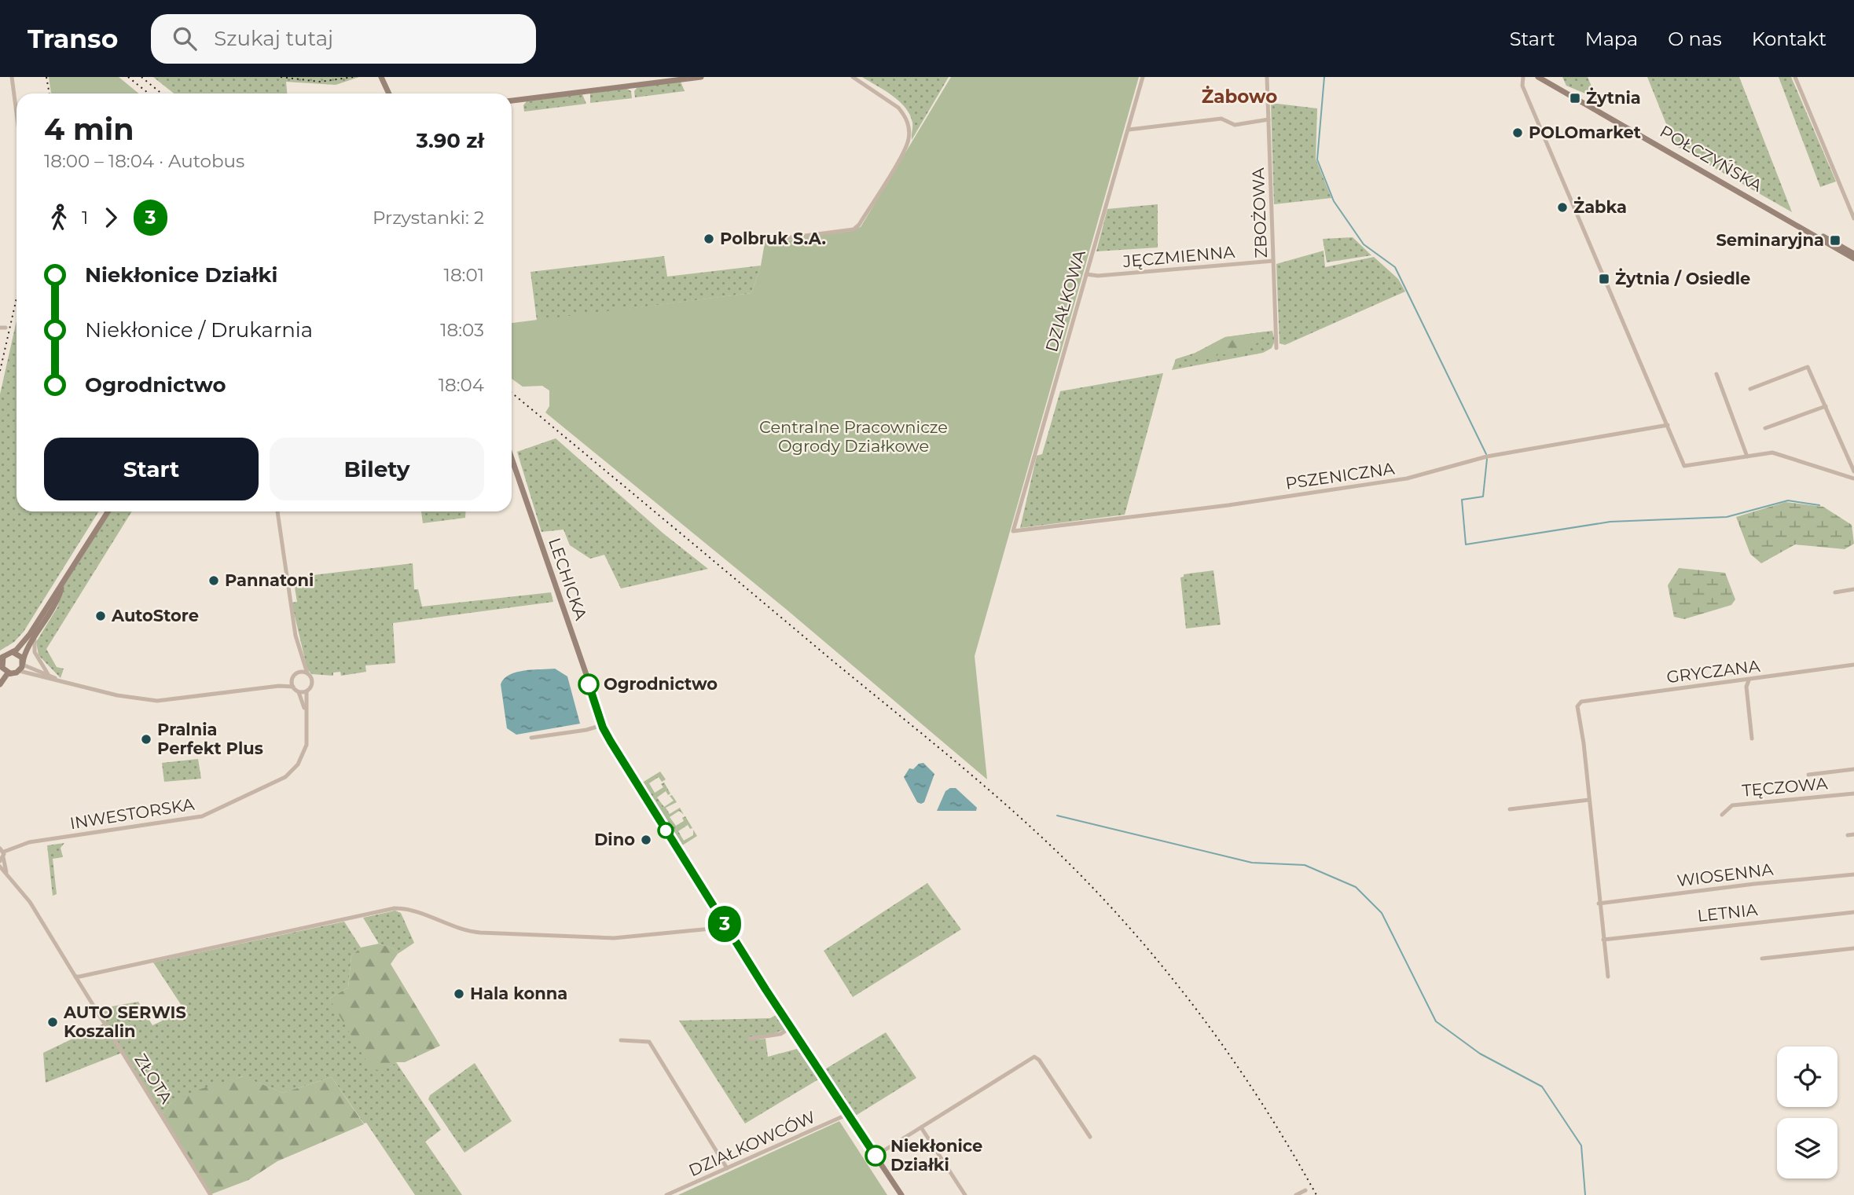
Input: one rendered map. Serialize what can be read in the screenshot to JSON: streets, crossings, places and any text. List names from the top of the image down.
{
  "streets": {
    "main road": ["POŁCZYŃSKA", "LECHICKA"],
    "street": [
      "ZBOŻOWA",
      "JĘCZMIENNA",
      "DZIAŁKOWA",
      "PSZENICZNA",
      "GRYCZANA",
      "TĘCZOWA",
      "INWESTORSKA",
      "WIOSENNA",
      "LETNIA",
      "ZŁOTA",
      "DZIAŁKOWCÓW"
    ]
  },
  "crossings": [
    ["ZBOŻOWA", "JĘCZMIENNA"],
    ["JĘCZMIENNA", "DZIAŁKOWA"],
    ["DZIAŁKOWA", "PSZENICZNA"],
    ["LECHICKA", "DZIAŁKOWCÓW"]
  ],
  "districts": ["Żabowo"],
  "parks": ["Centralne Pracownicze Ogrody Działkowe"],
  "places": {
    "transit": ["Żytnia", "Seminaryjna", "Żytnia / Osiedle"],
    "other": [
      "POLOmarket",
      "Żabka",
      "Polbruk S.A.",
      "Pannatoni",
      "AutoStore",
      "Ogrodnictwo",
      "Pralnia Perfekt Plus",
      "Dino",
      "Hala konna",
      "AUTO SERWIS Koszalin",
      "Niekłonice Działki"
    ]
  },
  "lines": ["bus line 3"],
  "page": {
    "header": "Transo",
    "search": "Szukaj tutaj",
    "nav": [
      "Start",
      "Mapa",
      "O nas",
      "Kontakt"
    ],
    "on_map": "3",
    "heading": ["4 min", "18:00 – 18:04 · Autobus", "3.90 zł"],
    "legs": ["1", "3", "Przystanki: 2"],
    "list": [
      {
        "name": "Niekłonice Działki",
        "value": "18:01"
      },
      {
        "name": "Niekłonice / Drukarnia",
        "value": "18:03"
      },
      {
        "name": "Ogrodnictwo",
        "value": "18:04"
      }
    ],
    "buttons": ["Start", "Bilety"]
  }
}
